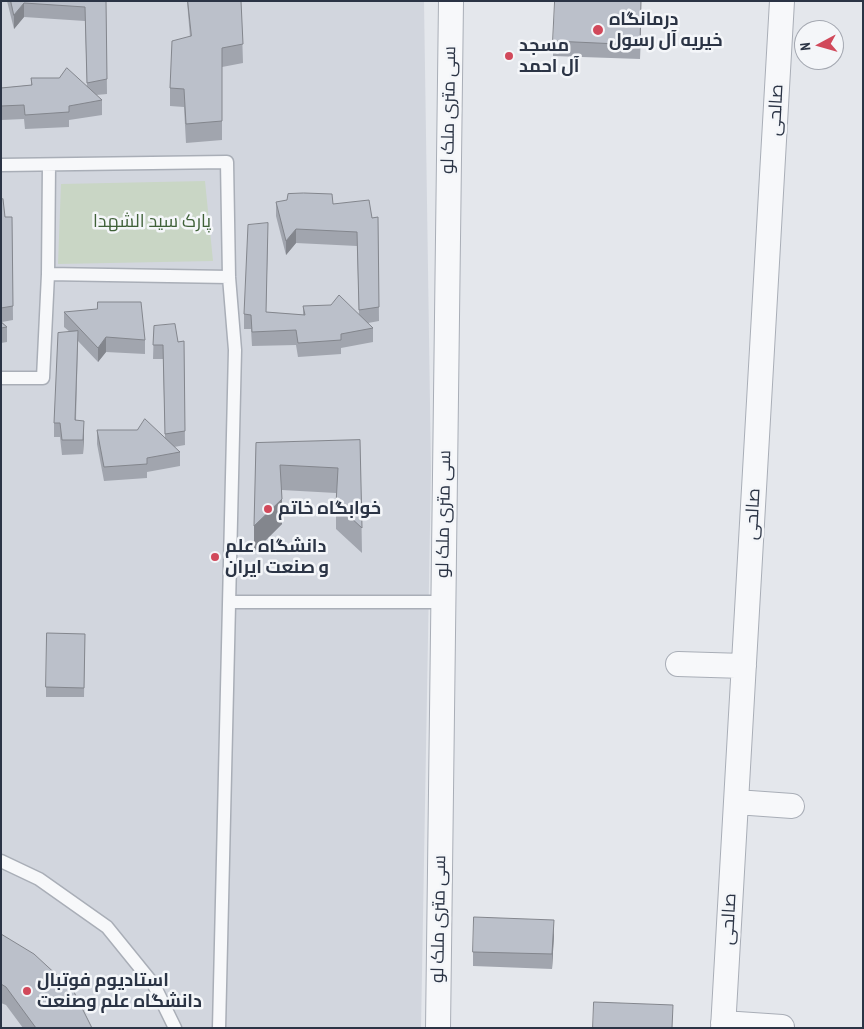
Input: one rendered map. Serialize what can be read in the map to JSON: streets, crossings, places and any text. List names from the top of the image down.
{
  "streets": {
    "street": ["سی متری ملک لو", "صالحی"]
  },
  "parks": ["پارک سید الشهدا"],
  "places": [
    "درمانگاه خیریه آل رسول",
    "مسجد آل احمد",
    "خوابگاه خاتم",
    "دانشگاه علم و صنعت ایران",
    "استادیوم فوتبال دانشگاه علم وصنعت"
  ],
  "north": "left"
}
